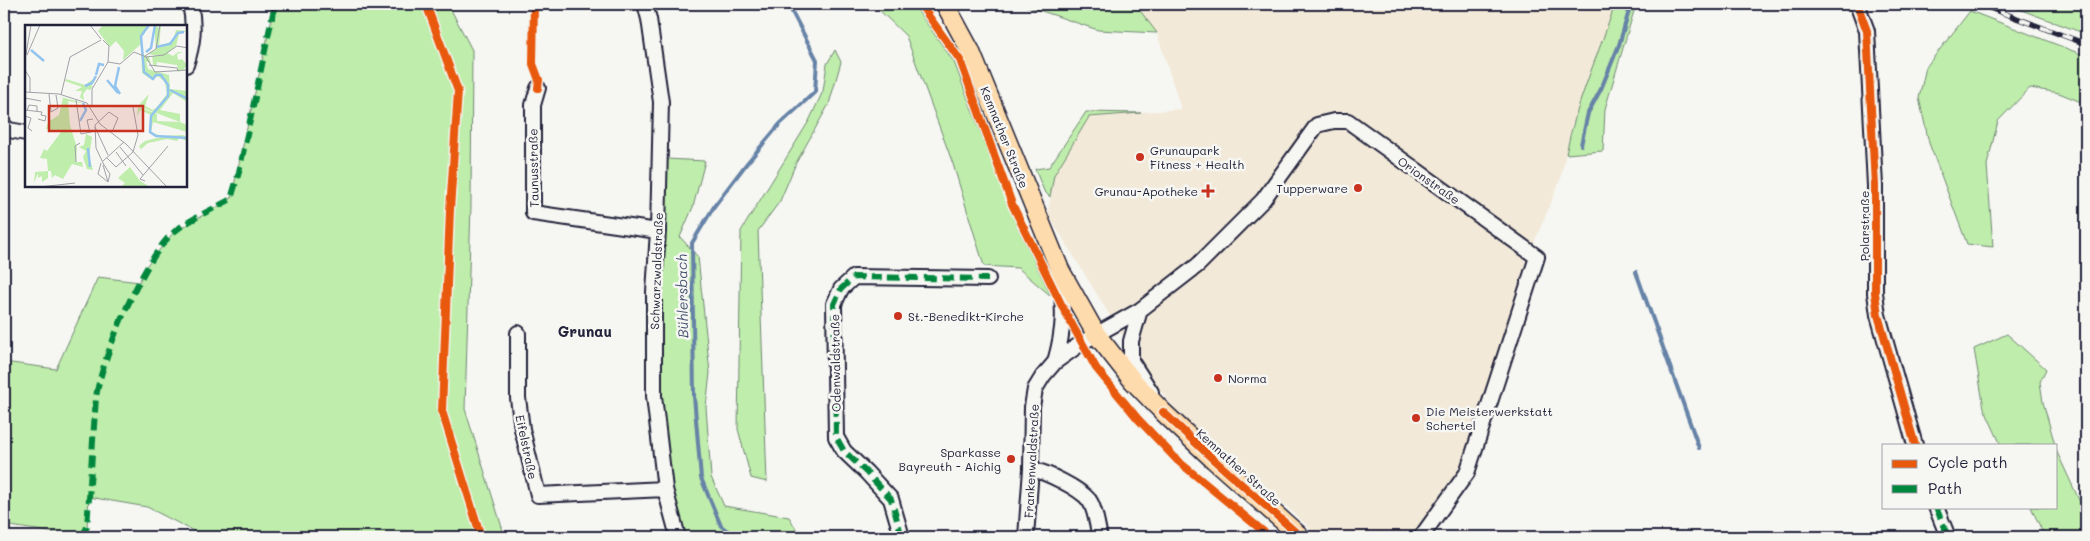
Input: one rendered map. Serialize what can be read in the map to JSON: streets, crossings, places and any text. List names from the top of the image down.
{
  "streets": {
    "main road": ["Kemnather Straße"],
    "street": [
      "Taunusstraße",
      "Orionstraße",
      "Polarstraße",
      "Schwarzwaldstraße",
      "Odenwaldstraße",
      "Eifelstraße",
      "Frankenwaldstraße"
    ]
  },
  "crossings": [
    ["Kemnather Straße", "Orionstraße"],
    ["Kemnather Straße", "Frankenwaldstraße"],
    ["Taunusstraße", "Schwarzwaldstraße"],
    ["Orionstraße", "Frankenwaldstraße"],
    ["Schwarzwaldstraße", "Eifelstraße"]
  ],
  "districts": ["Grunau"],
  "water": ["Bühlersbach"],
  "places": {
    "other": [
      "Grunaupark Fitness + Health",
      "Tupperware",
      "St.-Benedikt-Kirche",
      "Norma",
      "Die Meisterwerkstatt Schertel",
      "Sparkasse Bayreuth - Aichig"
    ],
    "health": ["Grunau-Apotheke"]
  },
  "legend": ["Cycle path", "Path"]
}
